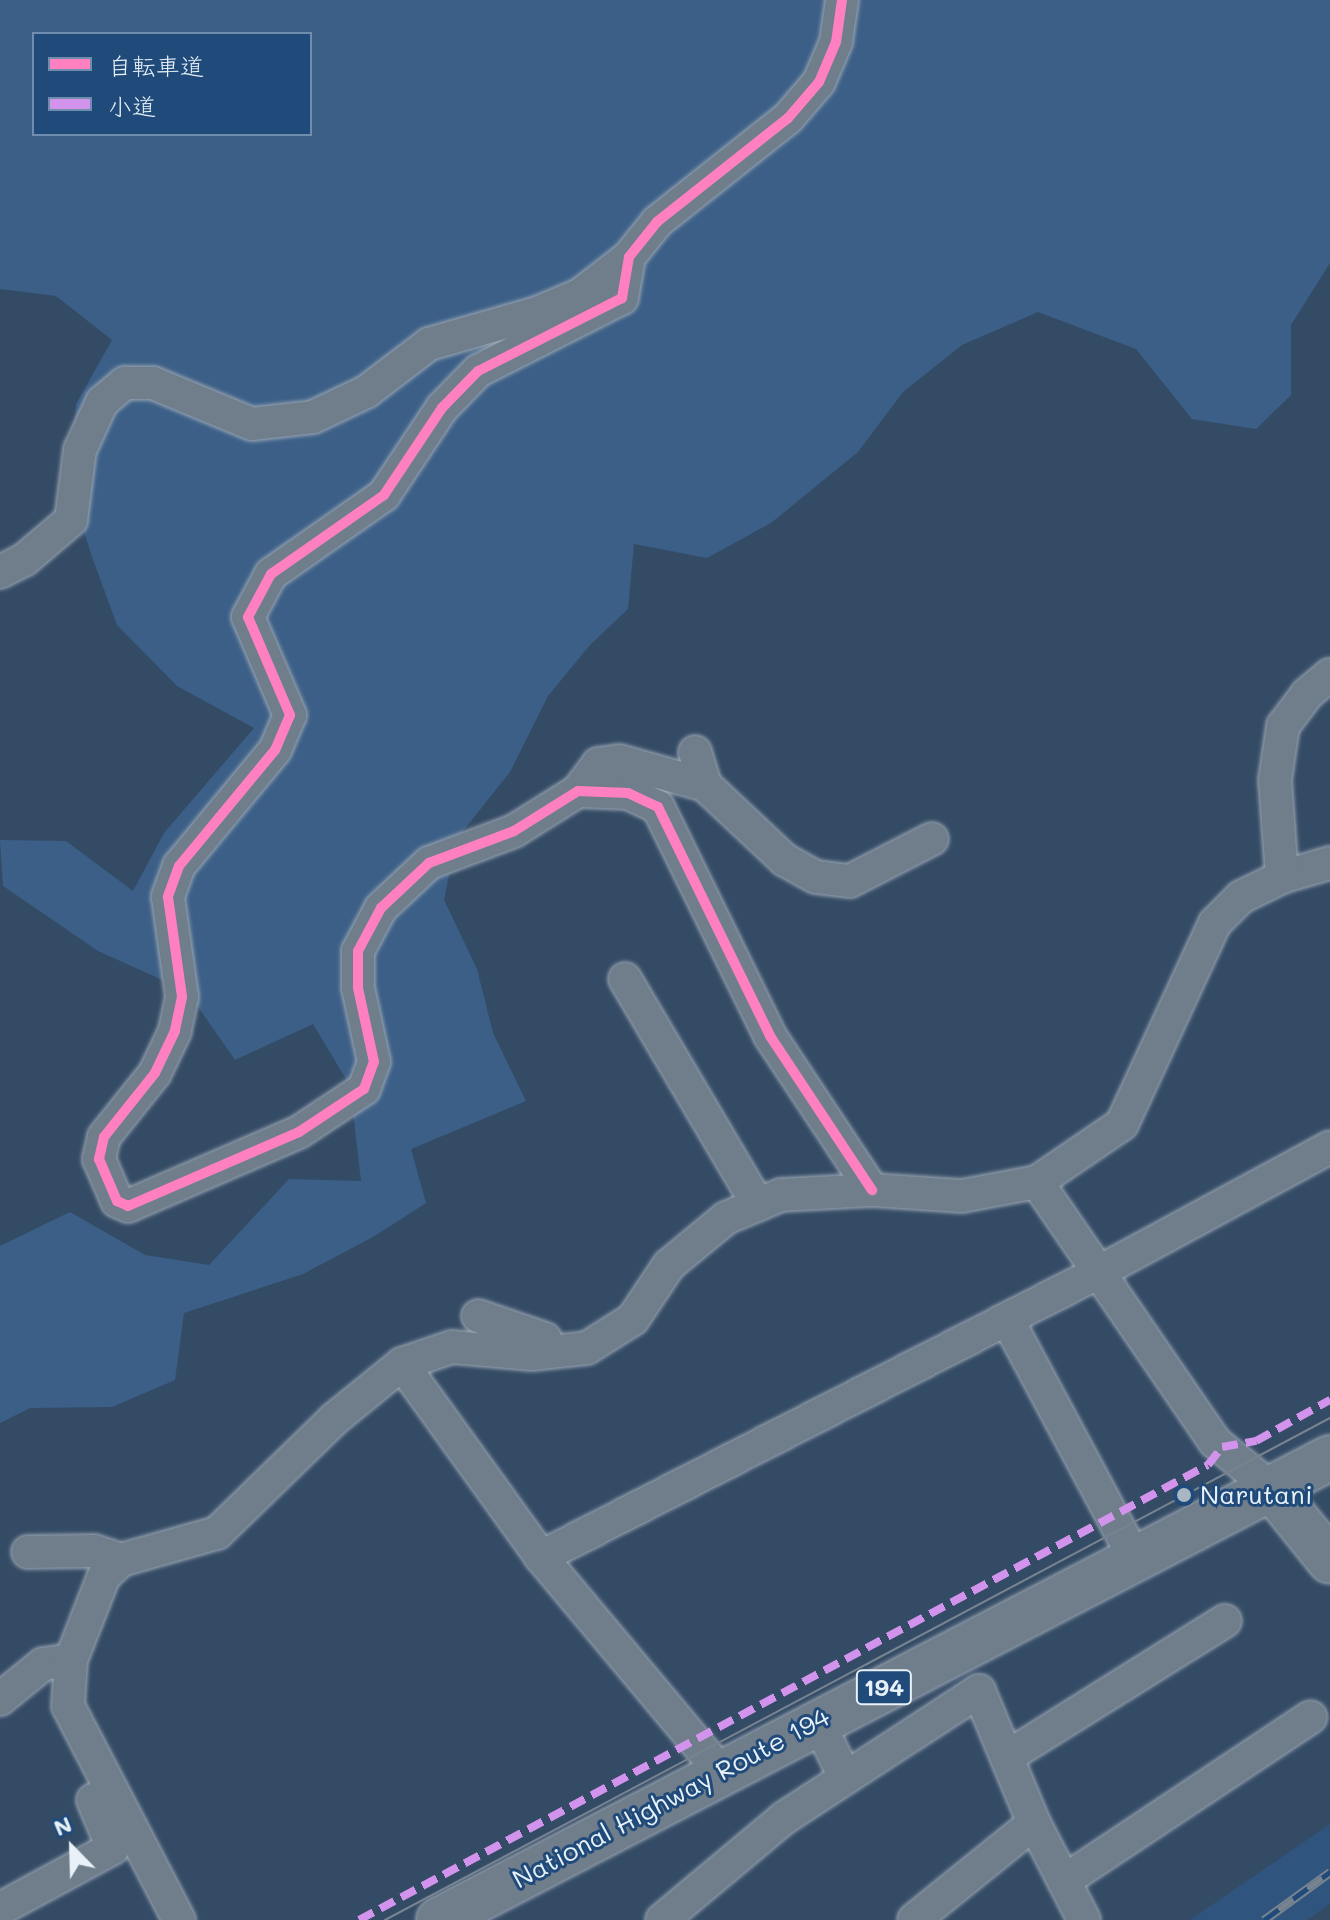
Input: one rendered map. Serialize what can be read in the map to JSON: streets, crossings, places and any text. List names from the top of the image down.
{
  "streets": {
    "main road": ["194", "National Highway Route 194"]
  },
  "places": ["Narutani"],
  "legend": ["自転車道", "小道"],
  "north": "top left"
}
